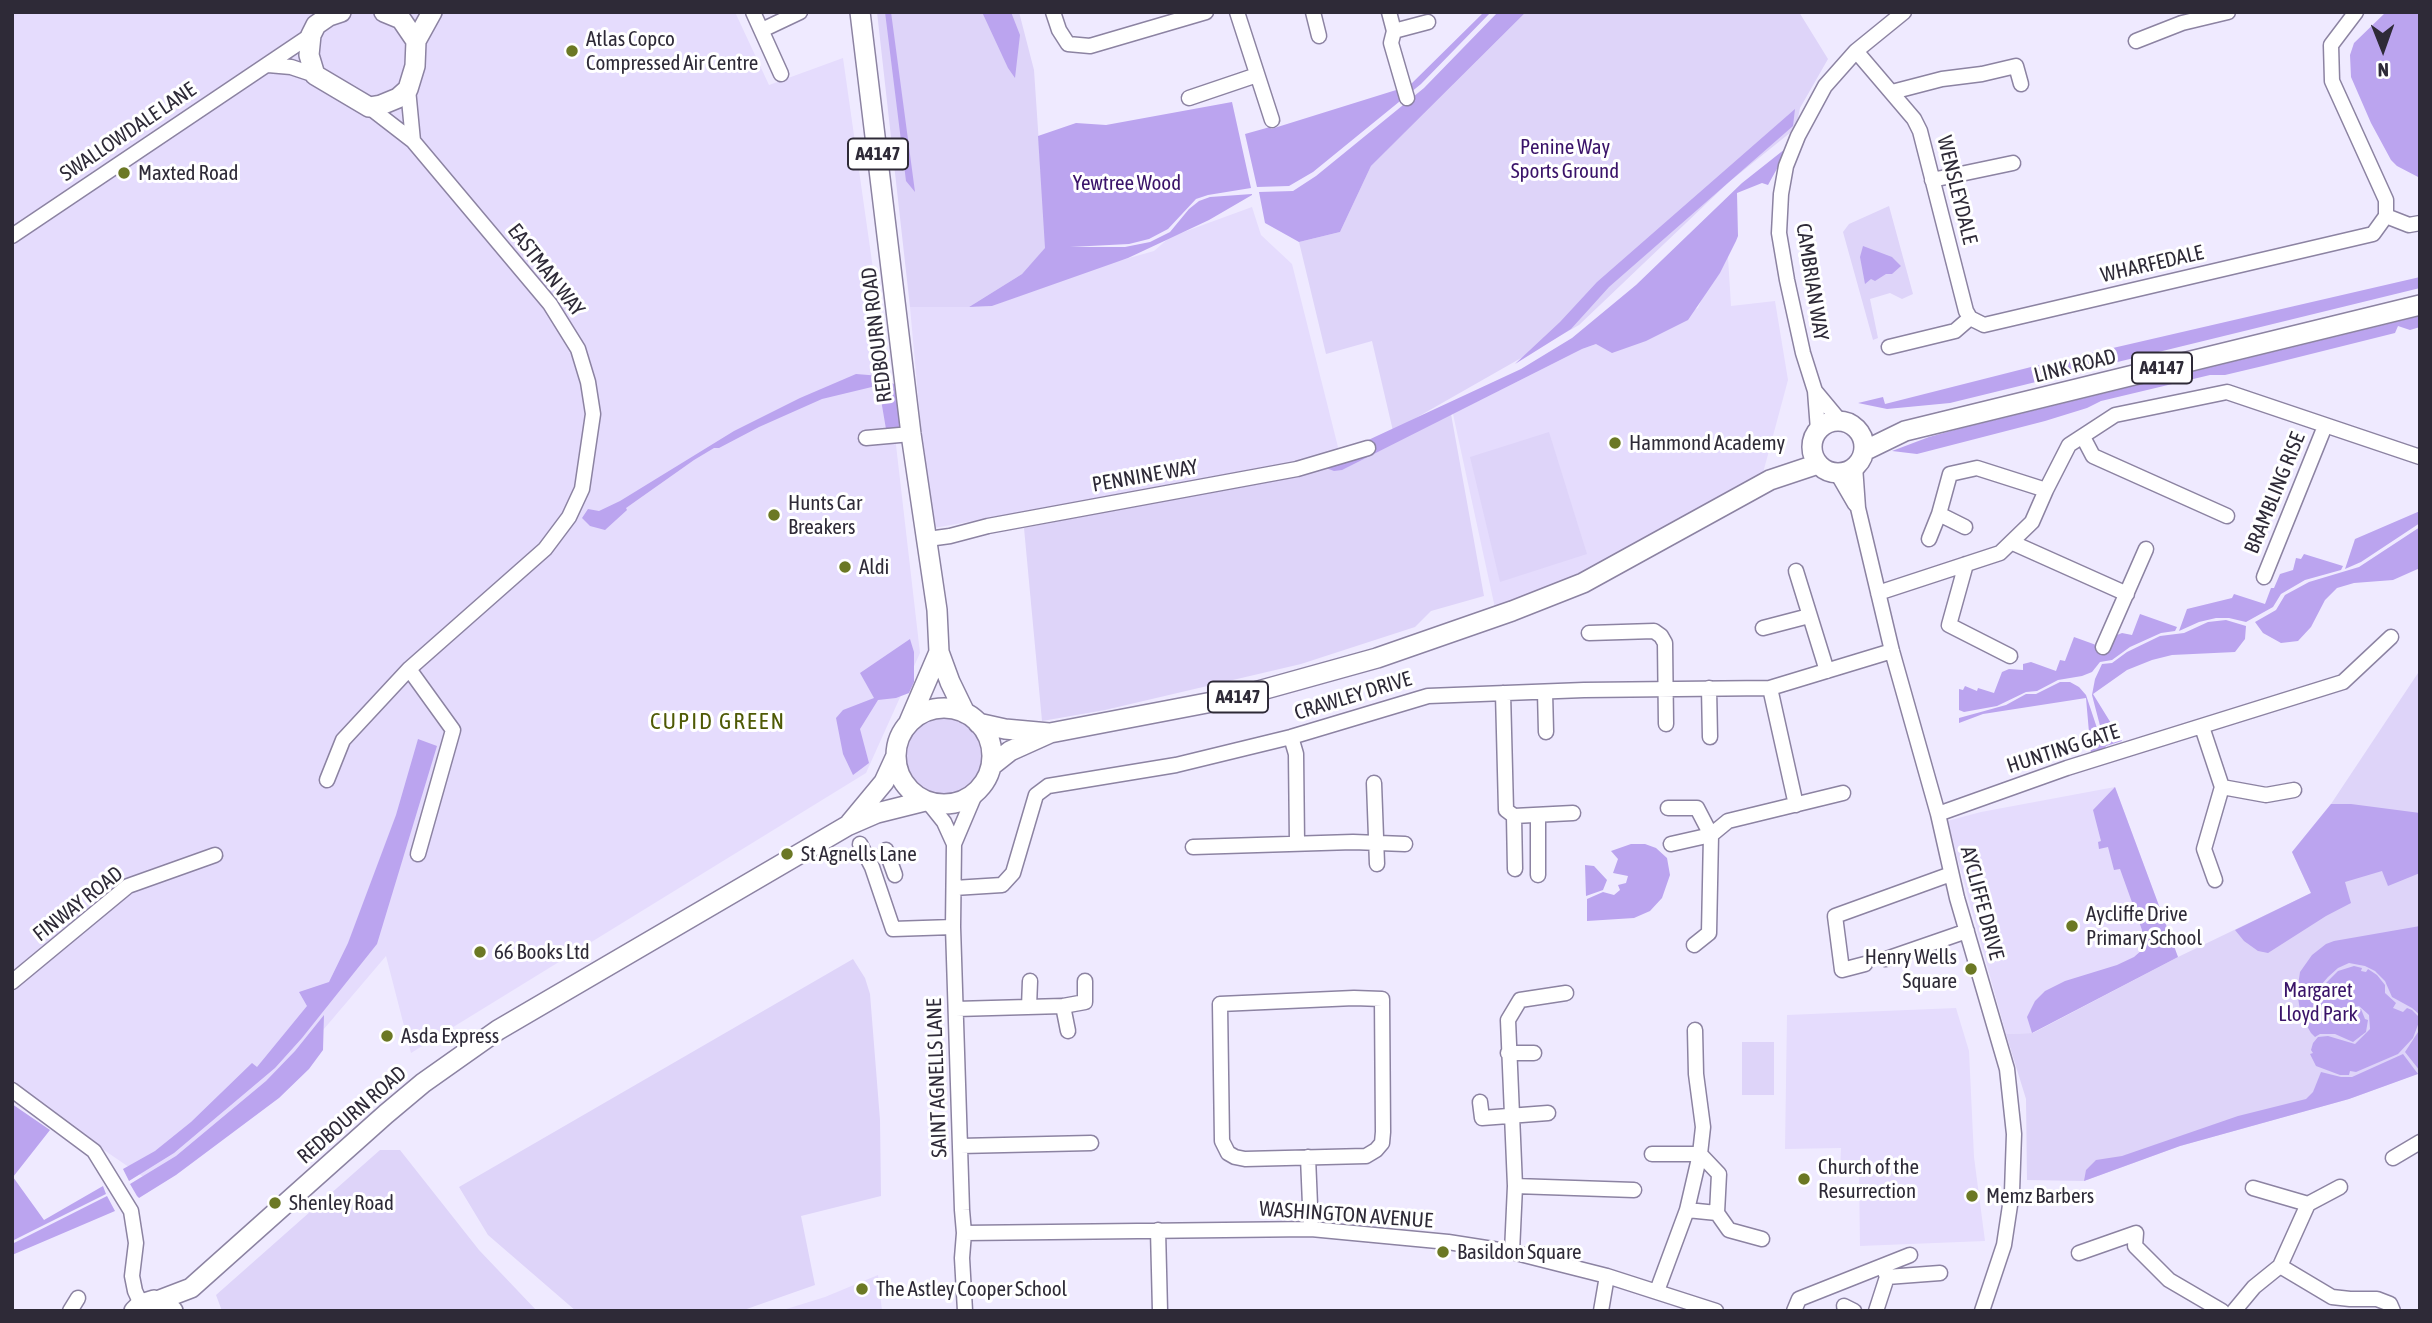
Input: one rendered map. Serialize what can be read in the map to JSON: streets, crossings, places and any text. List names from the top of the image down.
{
  "streets": {
    "main road": ["A4147", "REDBOURN ROAD", "LINK ROAD"],
    "street": [
      "SWALLOWDALE LANE",
      "WENSLEYDALE",
      "WHARFEDALE",
      "EASTMAN WAY",
      "CAMBRIAN WAY",
      "PENNINE WAY",
      "BRAMBLING RISE",
      "CRAWLEY DRIVE",
      "HUNTING GATE",
      "AYCLIFFE DRIVE",
      "FINWAY ROAD",
      "SAINT AGNELLS LANE",
      "WASHINGTON AVENUE"
    ]
  },
  "crossings": [
    ["A4147", "CAMBRIAN WAY"],
    ["A4147", "REDBOURN ROAD"],
    ["A4147", "LINK ROAD"],
    ["A4147", "AYCLIFFE DRIVE"],
    ["A4147", "SAINT AGNELLS LANE"],
    ["WENSLEYDALE", "WHARFEDALE"],
    ["WENSLEYDALE", "CAMBRIAN WAY"],
    ["CAMBRIAN WAY", "LINK ROAD"],
    ["CAMBRIAN WAY", "AYCLIFFE DRIVE"],
    ["REDBOURN ROAD", "PENNINE WAY"],
    ["REDBOURN ROAD", "SAINT AGNELLS LANE"],
    ["LINK ROAD", "AYCLIFFE DRIVE"],
    ["CRAWLEY DRIVE", "AYCLIFFE DRIVE"],
    ["CRAWLEY DRIVE", "SAINT AGNELLS LANE"],
    ["HUNTING GATE", "AYCLIFFE DRIVE"],
    ["SAINT AGNELLS LANE", "WASHINGTON AVENUE"]
  ],
  "districts": ["CUPID GREEN"],
  "parks": ["Penine Way Sports Ground", "Yewtree Wood", "Margaret Lloyd Park"],
  "places": [
    "Atlas Copco Compressed Air Centre",
    "Maxted Road",
    "Hammond Academy",
    "Hunts Car Breakers",
    "Aldi",
    "St Agnells Lane",
    "Aycliffe Drive Primary School",
    "66 Books Ltd",
    "Henry Wells Square",
    "Asda Express",
    "Church of the Resurrection",
    "Memz Barbers",
    "Shenley Road",
    "Basildon Square",
    "The Astley Cooper School"
  ],
  "north": "bottom"
}
